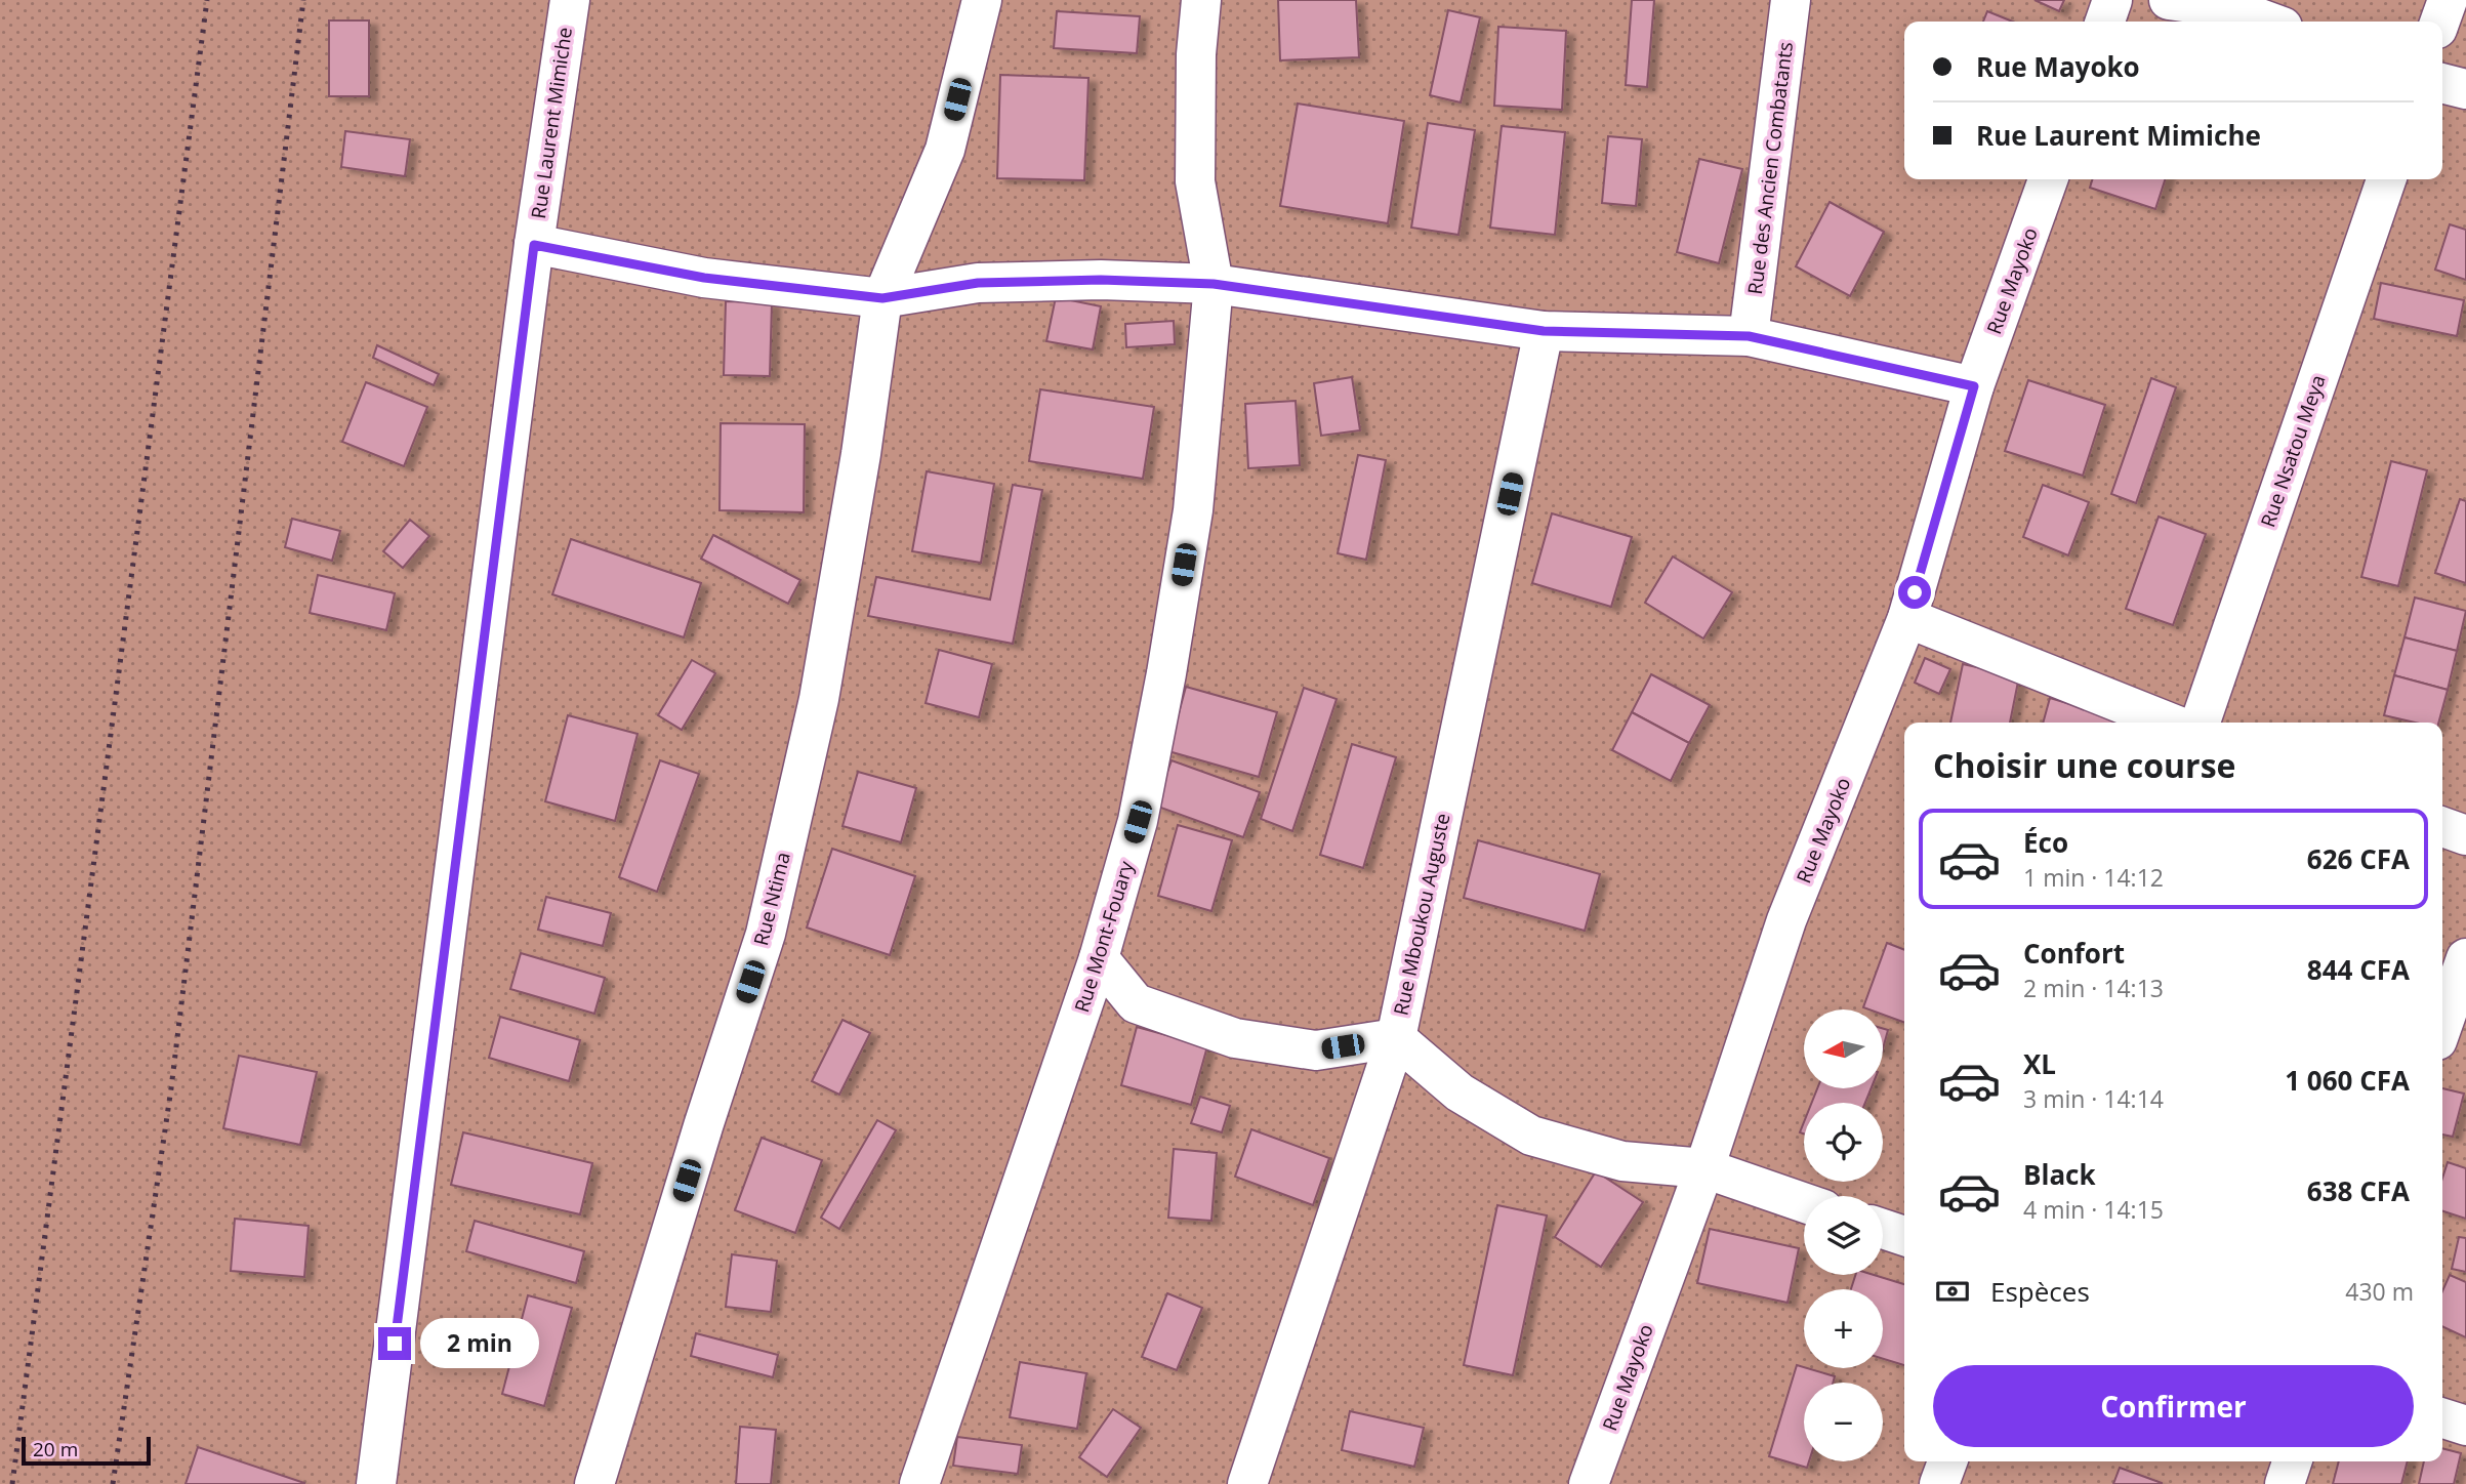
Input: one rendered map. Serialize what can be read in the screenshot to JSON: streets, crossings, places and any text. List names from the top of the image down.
{
  "streets": {
    "street": [
      "Rue Laurent Mimiche",
      "Rue des Ancien Combatants",
      "Rue Mayoko",
      "Rue Nsatou Meya",
      "Rue Ntima",
      "Rue Mboukou Auguste",
      "Rue Mont-Fouary"
    ]
  },
  "scale_bar": "20 m",
  "north": "left",
  "page": {
    "banner": ["Rue Mayoko", "Rue Laurent Mimiche"],
    "heading": "Choisir une course",
    "list": [
      {
        "name": "Éco",
        "note": "1 min · 14:12",
        "value": "626 CFA"
      },
      {
        "name": "Confort",
        "note": "2 min · 14:13",
        "value": "844 CFA"
      },
      {
        "name": "XL",
        "note": "3 min · 14:14",
        "value": "1 060 CFA"
      },
      {
        "name": "Black",
        "note": "4 min · 14:15",
        "value": "638 CFA"
      }
    ],
    "map_buttons": ["+", "−"],
    "pay": ["Espèces", "430 m"],
    "bubble": "2 min",
    "buttons": "Confirmer",
    "scale": "20 m"
  }
}
